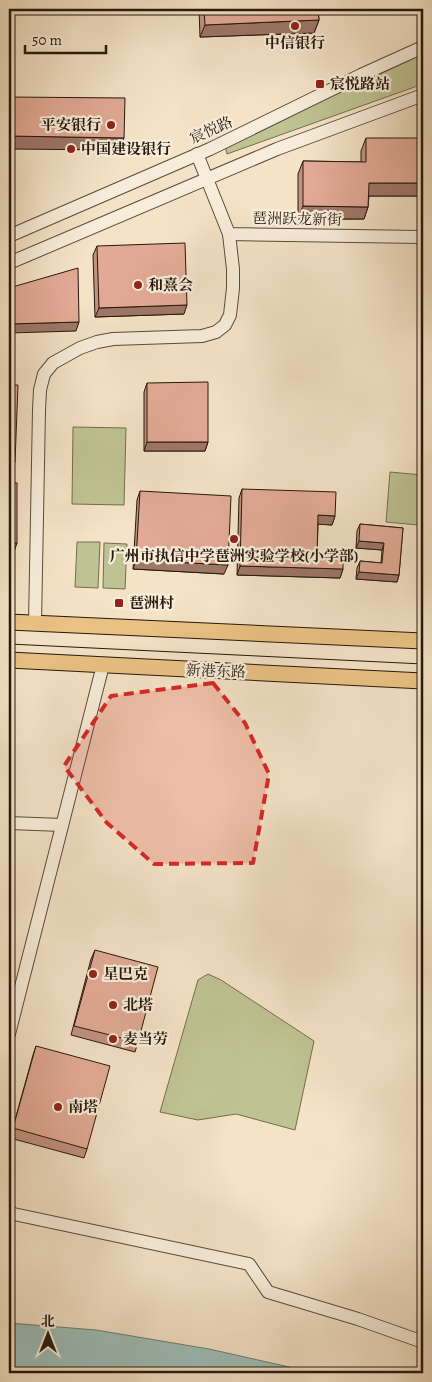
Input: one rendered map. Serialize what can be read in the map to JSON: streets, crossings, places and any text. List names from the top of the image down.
{
  "streets": {
    "main road": ["新港东路"],
    "street": ["宸悦路", "琶洲跃龙新街"]
  },
  "places": {
    "other": [
      "中信银行",
      "平安银行",
      "中国建设银行",
      "和熹会",
      "广州市执信中学琶洲实验学校(小学部)",
      "星巴克",
      "北塔",
      "麦当劳",
      "南塔"
    ],
    "transit": ["宸悦路站", "琶洲村"]
  },
  "scale_bar": "50 m",
  "north": "top"
}
